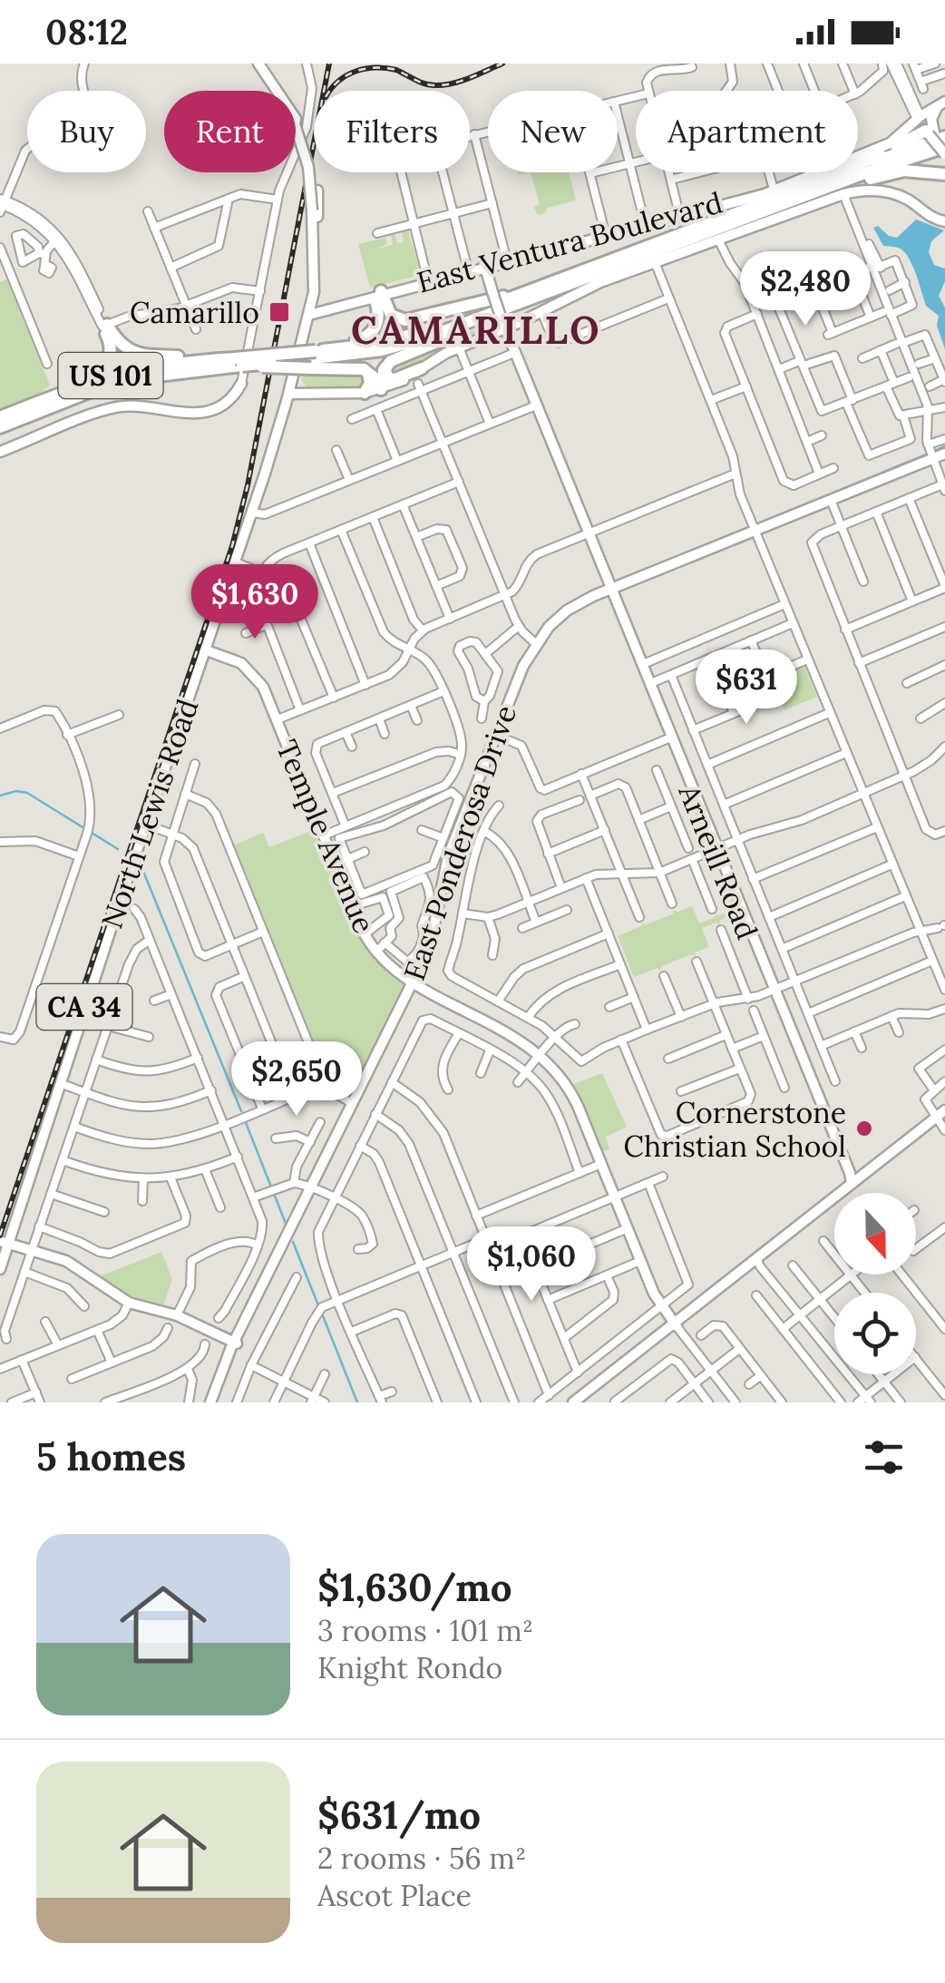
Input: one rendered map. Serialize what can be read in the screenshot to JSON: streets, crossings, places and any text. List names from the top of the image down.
{
  "streets": {
    "highway": ["US 101"],
    "main road": [
      "East Ventura Boulevard",
      "North Lewis Road",
      "Temple Avenue",
      "East Ponderosa Drive",
      "Arneill Road",
      "CA 34"
    ]
  },
  "crossings": [
    ["East Ventura Boulevard", "North Lewis Road"],
    ["East Ventura Boulevard", "Arneill Road"],
    ["East Ventura Boulevard", "CA 34"],
    ["North Lewis Road", "Temple Avenue"],
    ["North Lewis Road", "CA 34"],
    ["Temple Avenue", "East Ponderosa Drive"],
    ["East Ponderosa Drive", "Arneill Road"]
  ],
  "districts": ["CAMARILLO"],
  "places": {
    "transit": ["Camarillo"],
    "other": ["Cornerstone Christian School"]
  },
  "north": "bottom",
  "page": {
    "status": "08:12",
    "chip": [
      "Buy",
      "Rent",
      "Filters",
      "New",
      "Apartment"
    ],
    "price": [
      "$2,480",
      "$1,630",
      "$631",
      "$2,650",
      "$1,060"
    ],
    "heading": "5 homes",
    "list": [
      {
        "name": "$1,630/mo",
        "note": "3 rooms · 101 m² · Knight Rondo"
      },
      {
        "name": "$631/mo",
        "note": "2 rooms · 56 m² · Ascot Place"
      }
    ]
  }
}
